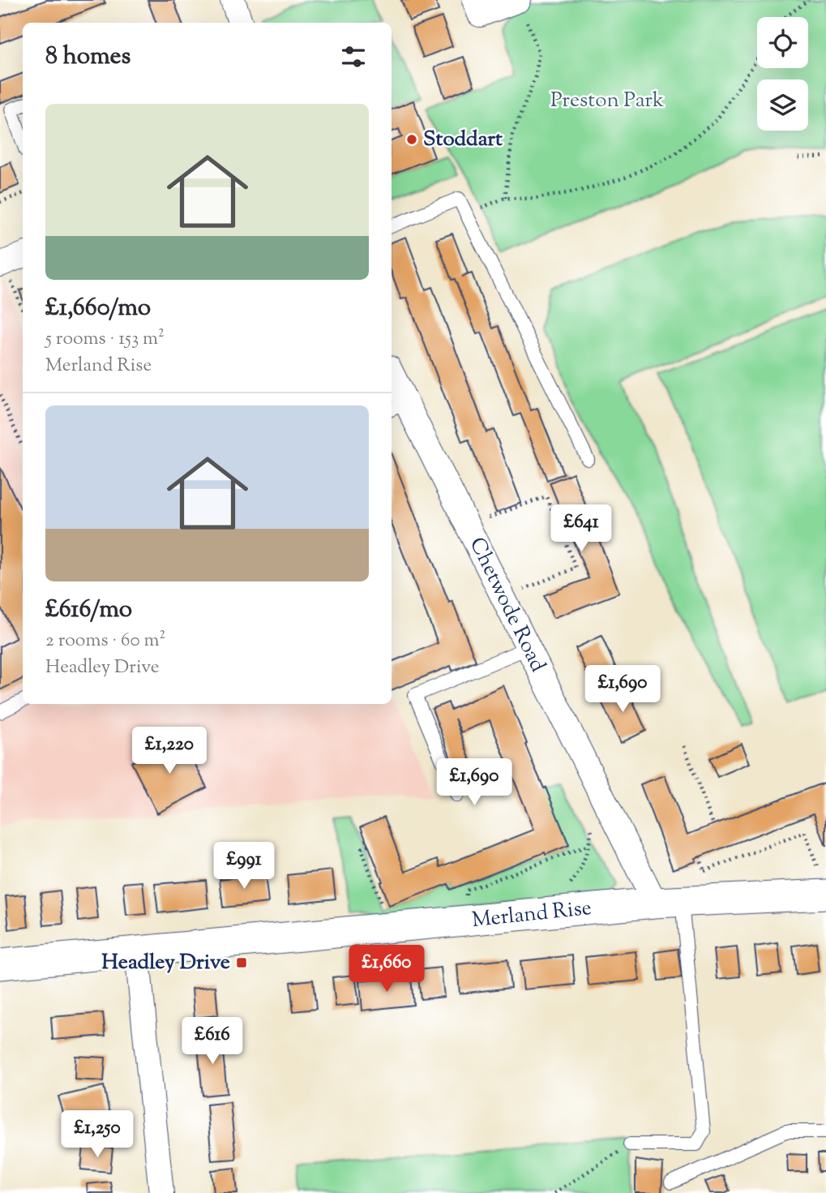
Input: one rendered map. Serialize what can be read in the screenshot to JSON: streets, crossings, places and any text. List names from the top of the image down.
{
  "streets": {
    "street": ["Chetwode Road", "Merland Rise"]
  },
  "crossings": [
    ["Chetwode Road", "Merland Rise"]
  ],
  "parks": ["Preston Park"],
  "places": {
    "other": ["Stoddart"],
    "transit": ["Headley Drive"]
  },
  "page": {
    "heading": "8 homes",
    "list": [
      {
        "name": "£1,660/mo",
        "note": "5 rooms · 153 m² · Merland Rise"
      },
      {
        "name": "£616/mo",
        "note": "2 rooms · 60 m² · Headley Drive"
      }
    ],
    "price": [
      "£641",
      "£1,690",
      "£1,220",
      "£1,690",
      "£991",
      "£1,660",
      "£616",
      "£1,250"
    ]
  }
}
